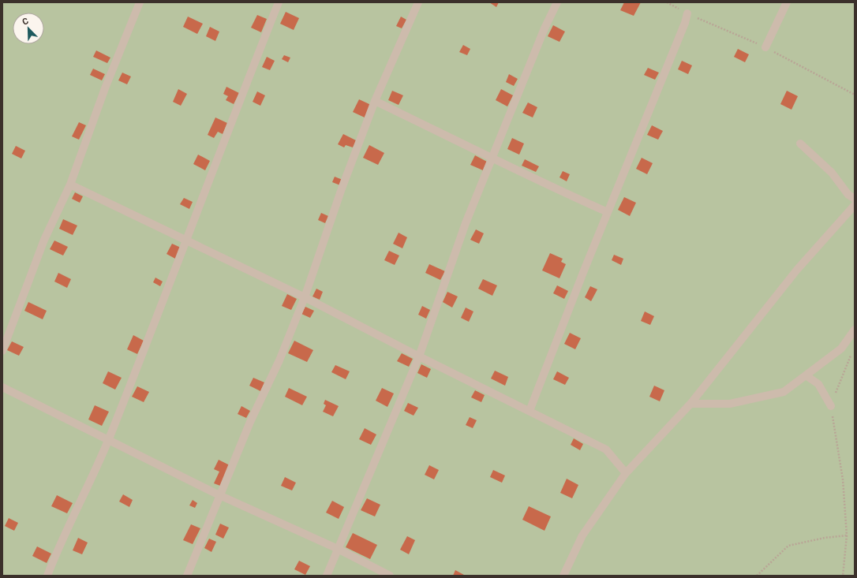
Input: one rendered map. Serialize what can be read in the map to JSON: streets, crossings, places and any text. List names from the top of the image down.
{
  "north": "top left"
}
